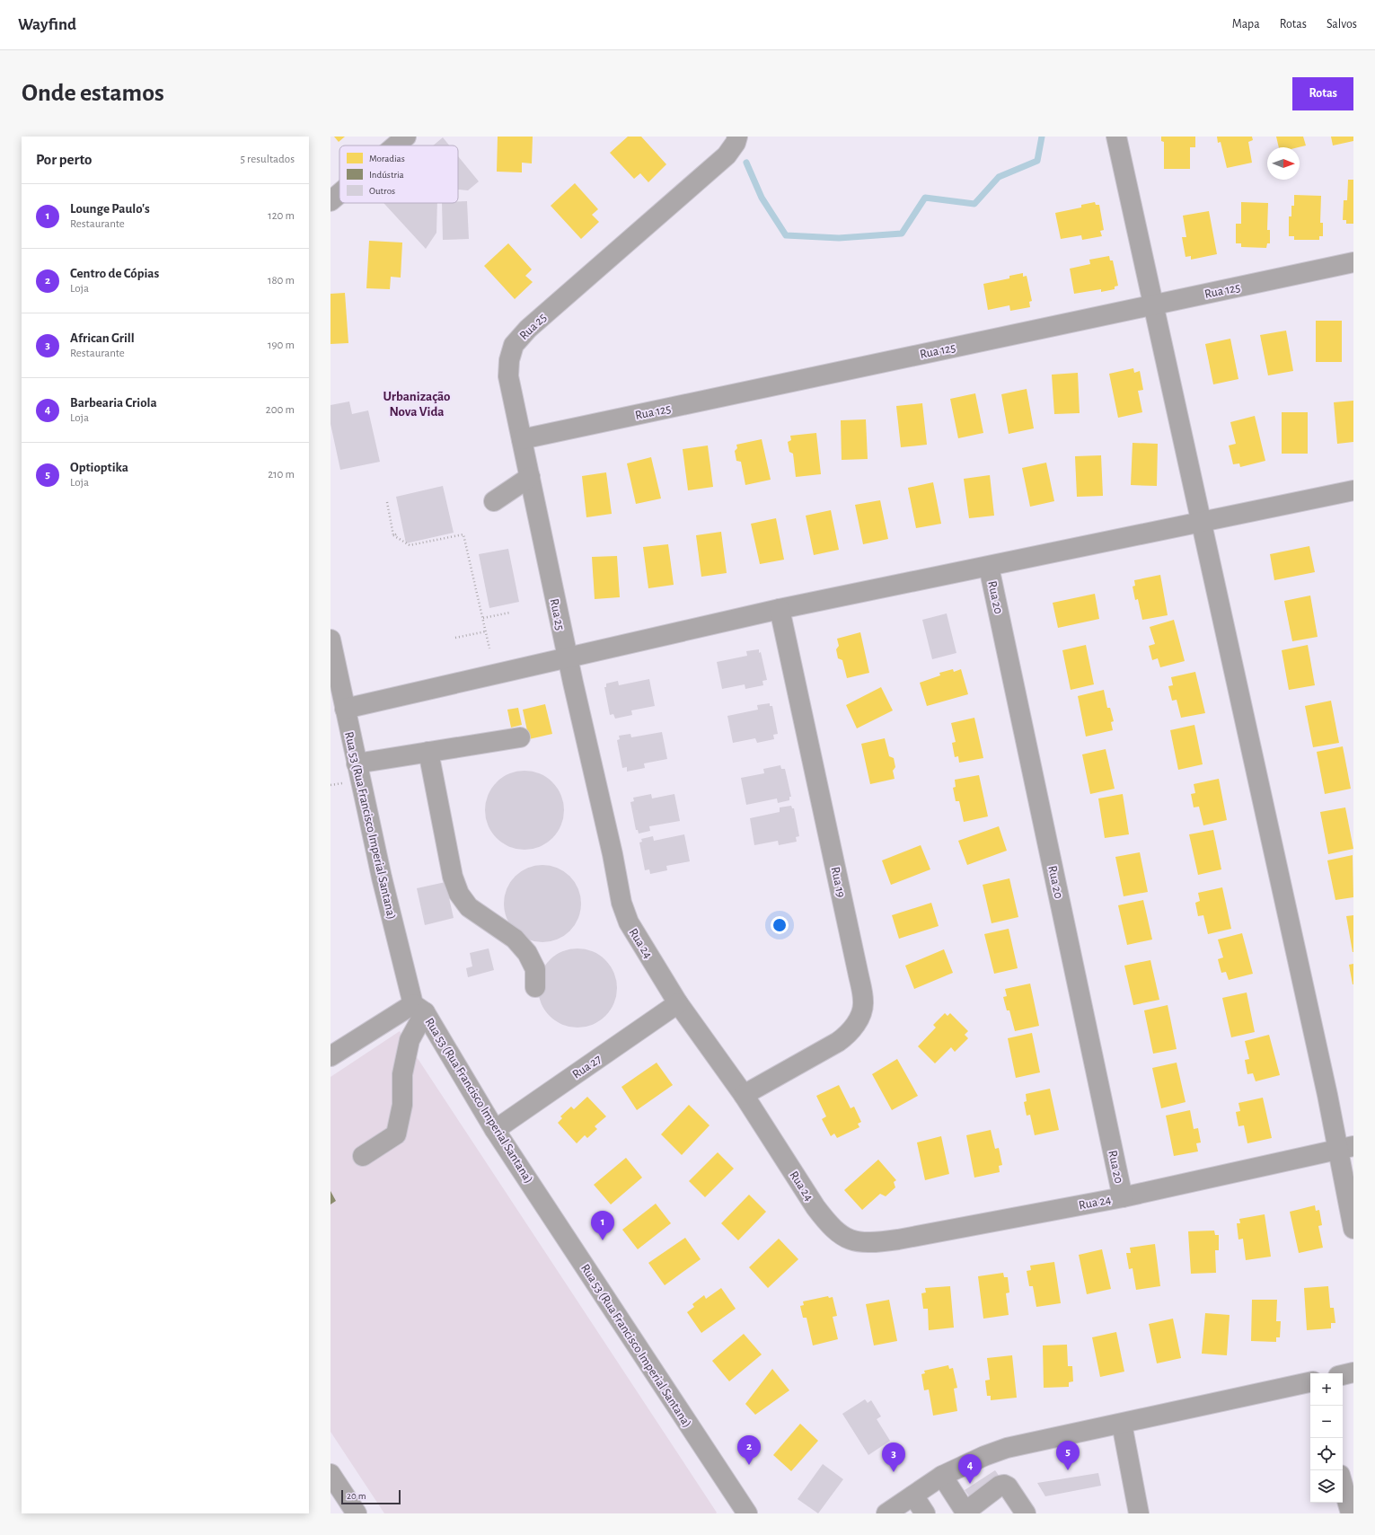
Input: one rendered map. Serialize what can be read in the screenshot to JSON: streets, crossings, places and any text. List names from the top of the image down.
{
  "streets": {
    "street": [
      "Rua 125",
      "Rua 25",
      "Rua 20",
      "Rua 53 (Rua Francisco Imperial Santana)",
      "Rua 19",
      "Rua 24",
      "Rua 27"
    ]
  },
  "crossings": [
    ["Rua 125", "Rua 25"],
    ["Rua 25", "Rua 24"],
    ["Rua 20", "Rua 24"],
    ["Rua 53 (Rua Francisco Imperial Santana)", "Rua 27"],
    ["Rua 19", "Rua 24"],
    ["Rua 24", "Rua 27"]
  ],
  "districts": ["Urbanização Nova Vida"],
  "legend": ["Moradias", "Indústria", "Outros"],
  "scale_bar": "20 m",
  "north": "right",
  "page": {
    "header": "Wayfind",
    "nav": ["Mapa", "Rotas", "Salvos"],
    "buttons": "Rotas",
    "title": "Onde estamos",
    "heading": ["Por perto", "5 resultados"],
    "list": [
      {
        "mark": "1",
        "name": "Lounge Paulo's",
        "note": "Restaurante",
        "value": "120 m"
      },
      {
        "mark": "2",
        "name": "Centro de Cópias",
        "note": "Loja",
        "value": "180 m"
      },
      {
        "mark": "3",
        "name": "African Grill",
        "note": "Restaurante",
        "value": "190 m"
      },
      {
        "mark": "4",
        "name": "Barbearia Criola",
        "note": "Loja",
        "value": "200 m"
      },
      {
        "mark": "5",
        "name": "Optioptika",
        "note": "Loja",
        "value": "210 m"
      }
    ],
    "pins": [
      "1",
      "2",
      "5",
      "3",
      "4"
    ],
    "map_buttons": ["+", "−"],
    "scale": "20 m"
  }
}
